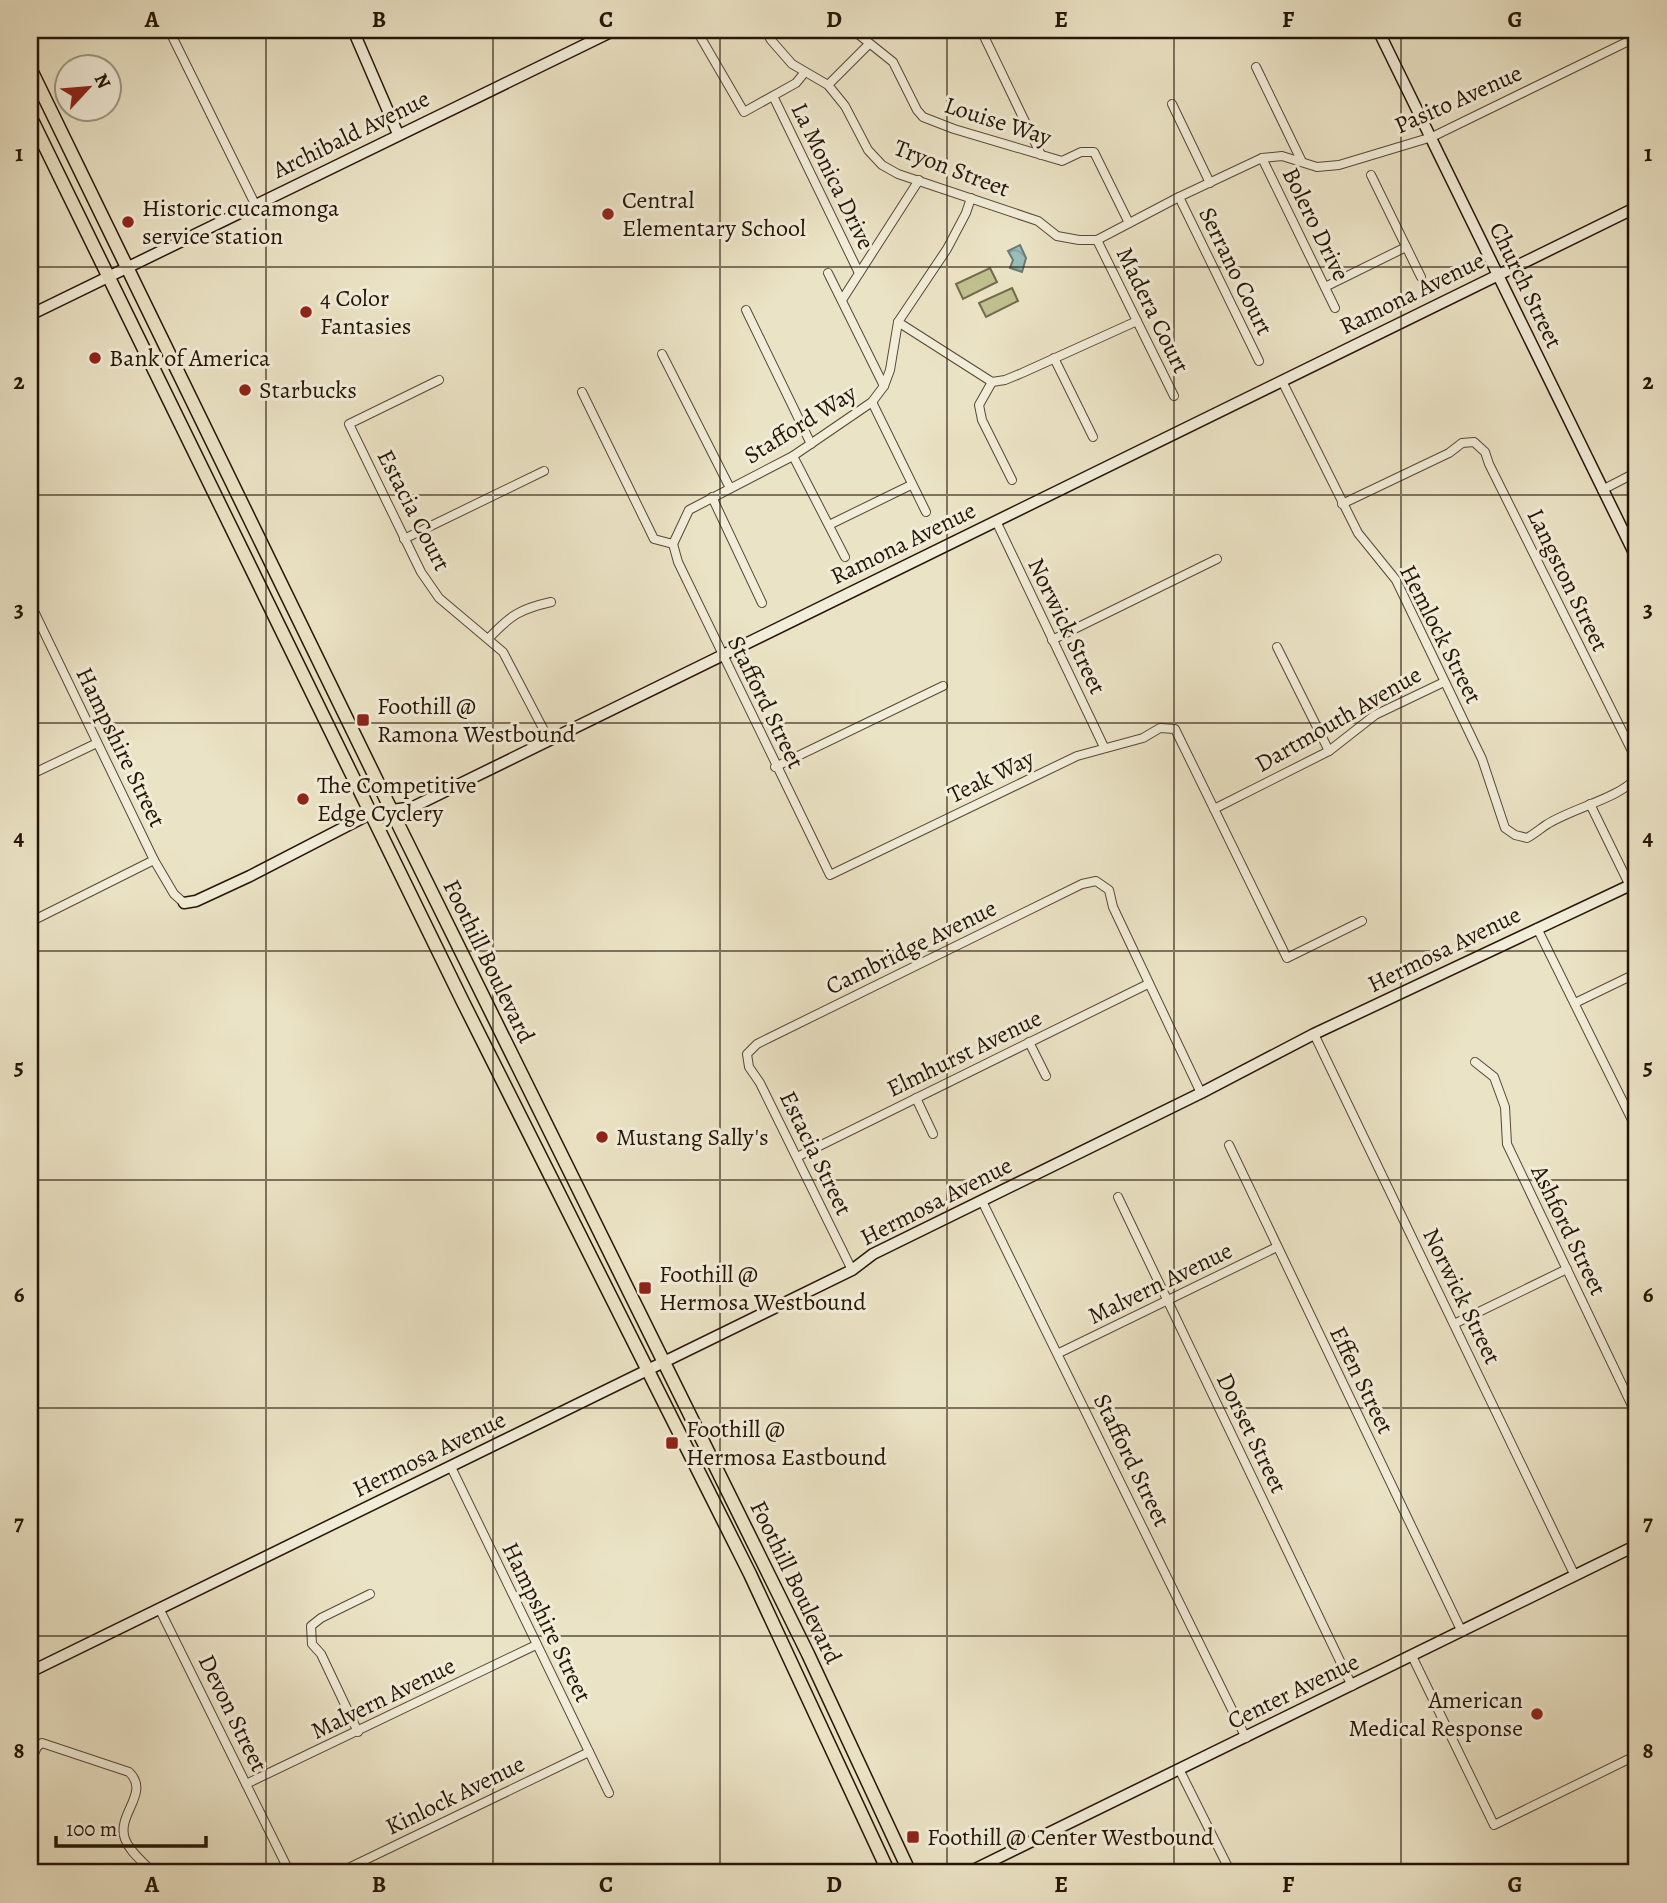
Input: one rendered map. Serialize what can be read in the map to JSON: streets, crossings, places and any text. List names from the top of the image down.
{
  "streets": {
    "main road": ["Foothill Boulevard"],
    "street": [
      "Pasito Avenue",
      "Louise Way",
      "Archibald Avenue",
      "Tryon Street",
      "La Monica Drive",
      "Bolero Drive",
      "Serrano Court",
      "Church Street",
      "Ramona Avenue",
      "Madera Court",
      "Stafford Way",
      "Estacia Court",
      "Langston Street",
      "Norwick Street",
      "Hemlock Street",
      "Stafford Street",
      "Dartmouth Avenue",
      "Hampshire Street",
      "Teak Way",
      "Cambridge Avenue",
      "Hermosa Avenue",
      "Elmhurst Avenue",
      "Estacia Street",
      "Ashford Street",
      "Malvern Avenue",
      "Effen Street",
      "Dorset Street",
      "Center Avenue",
      "Devon Street",
      "Kinlock Avenue"
    ]
  },
  "crossings": [
    ["Pasito Avenue", "Louise Way"],
    ["Pasito Avenue", "Tryon Street"],
    ["Pasito Avenue", "Bolero Drive"],
    ["Pasito Avenue", "Serrano Court"],
    ["Pasito Avenue", "Church Street"],
    ["Pasito Avenue", "Madera Court"],
    ["Archibald Avenue", "Foothill Boulevard"],
    ["Tryon Street", "Madera Court"],
    ["Tryon Street", "Stafford Way"],
    ["Church Street", "Ramona Avenue"],
    ["Ramona Avenue", "Estacia Court"],
    ["Ramona Avenue", "Norwick Street"],
    ["Ramona Avenue", "Hemlock Street"],
    ["Ramona Avenue", "Stafford Street"],
    ["Ramona Avenue", "Hampshire Street"],
    ["Ramona Avenue", "Foothill Boulevard"],
    ["Stafford Way", "Stafford Street"],
    ["Langston Street", "Hemlock Street"],
    ["Norwick Street", "Teak Way"],
    ["Norwick Street", "Hermosa Avenue"],
    ["Norwick Street", "Center Avenue"],
    ["Hemlock Street", "Dartmouth Avenue"],
    ["Stafford Street", "Teak Way"],
    ["Stafford Street", "Hermosa Avenue"],
    ["Stafford Street", "Malvern Avenue"],
    ["Stafford Street", "Center Avenue"],
    ["Dartmouth Avenue", "Teak Way"],
    ["Hampshire Street", "Hermosa Avenue"],
    ["Hampshire Street", "Malvern Avenue"],
    ["Hampshire Street", "Kinlock Avenue"],
    ["Cambridge Avenue", "Elmhurst Avenue"],
    ["Cambridge Avenue", "Estacia Street"],
    ["Hermosa Avenue", "Foothill Boulevard"],
    ["Hermosa Avenue", "Estacia Street"],
    ["Hermosa Avenue", "Devon Street"],
    ["Elmhurst Avenue", "Estacia Street"],
    ["Malvern Avenue", "Effen Street"],
    ["Malvern Avenue", "Dorset Street"],
    ["Malvern Avenue", "Devon Street"],
    ["Effen Street", "Center Avenue"],
    ["Dorset Street", "Center Avenue"]
  ],
  "places": {
    "other": [
      "Central Elementary School",
      "Historic cucamonga service station",
      "4 Color Fantasies",
      "Bank of America",
      "Starbucks",
      "The Competitive Edge Cyclery",
      "Mustang Sally's",
      "American Medical Response"
    ],
    "transit": [
      "Foothill @ Ramona Westbound",
      "Foothill @ Hermosa Westbound",
      "Foothill @ Hermosa Eastbound",
      "Foothill @ Center Westbound"
    ]
  },
  "scale_bar": "100 m",
  "north": "top right",
  "grid": {
    "columns": [
      "A",
      "B",
      "C",
      "D",
      "E",
      "F",
      "G"
    ],
    "rows": [
      "1",
      "2",
      "3",
      "4",
      "5",
      "6",
      "7",
      "8"
    ]
  }
}
